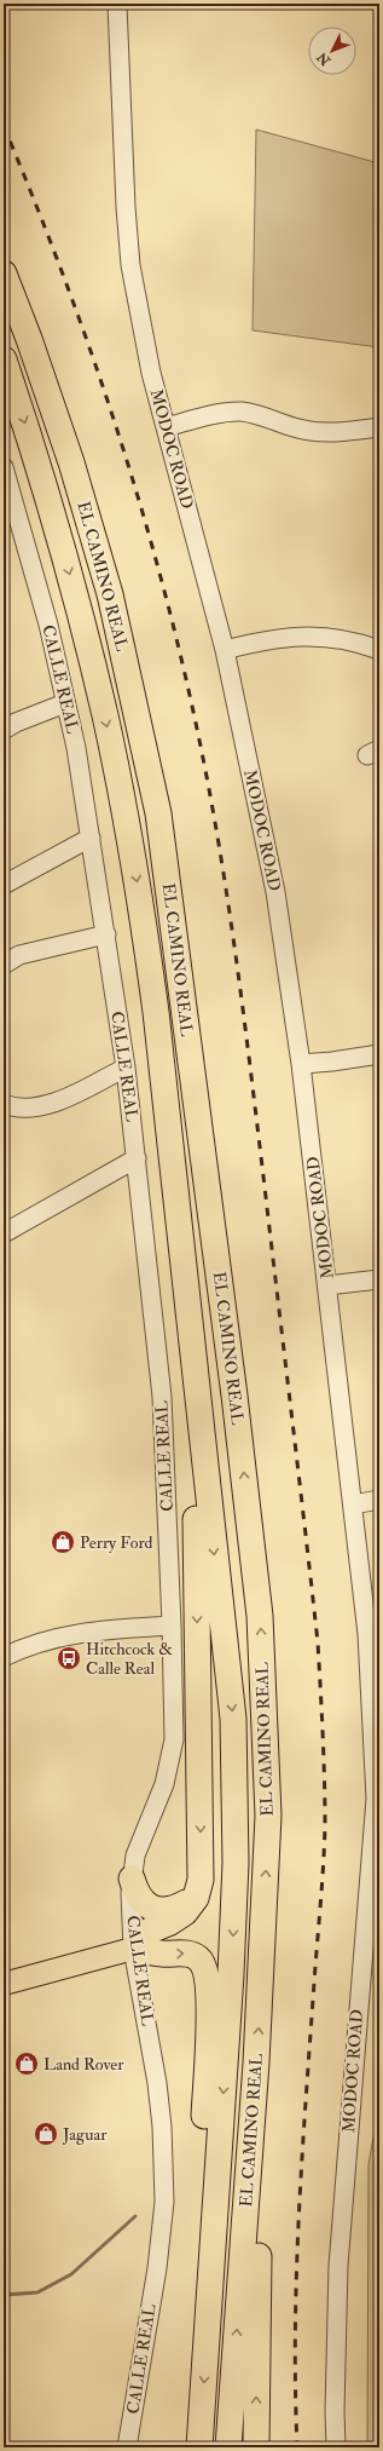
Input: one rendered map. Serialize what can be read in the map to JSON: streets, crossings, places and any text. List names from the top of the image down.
{
  "streets": {
    "highway": ["EL CAMINO REAL"],
    "street": ["MODOC ROAD", "CALLE REAL"]
  },
  "places": {
    "shop": ["Perry Ford", "Land Rover", "Jaguar"],
    "bus stop": ["Hitchcock & Calle Real"]
  },
  "north": "bottom left"
}
